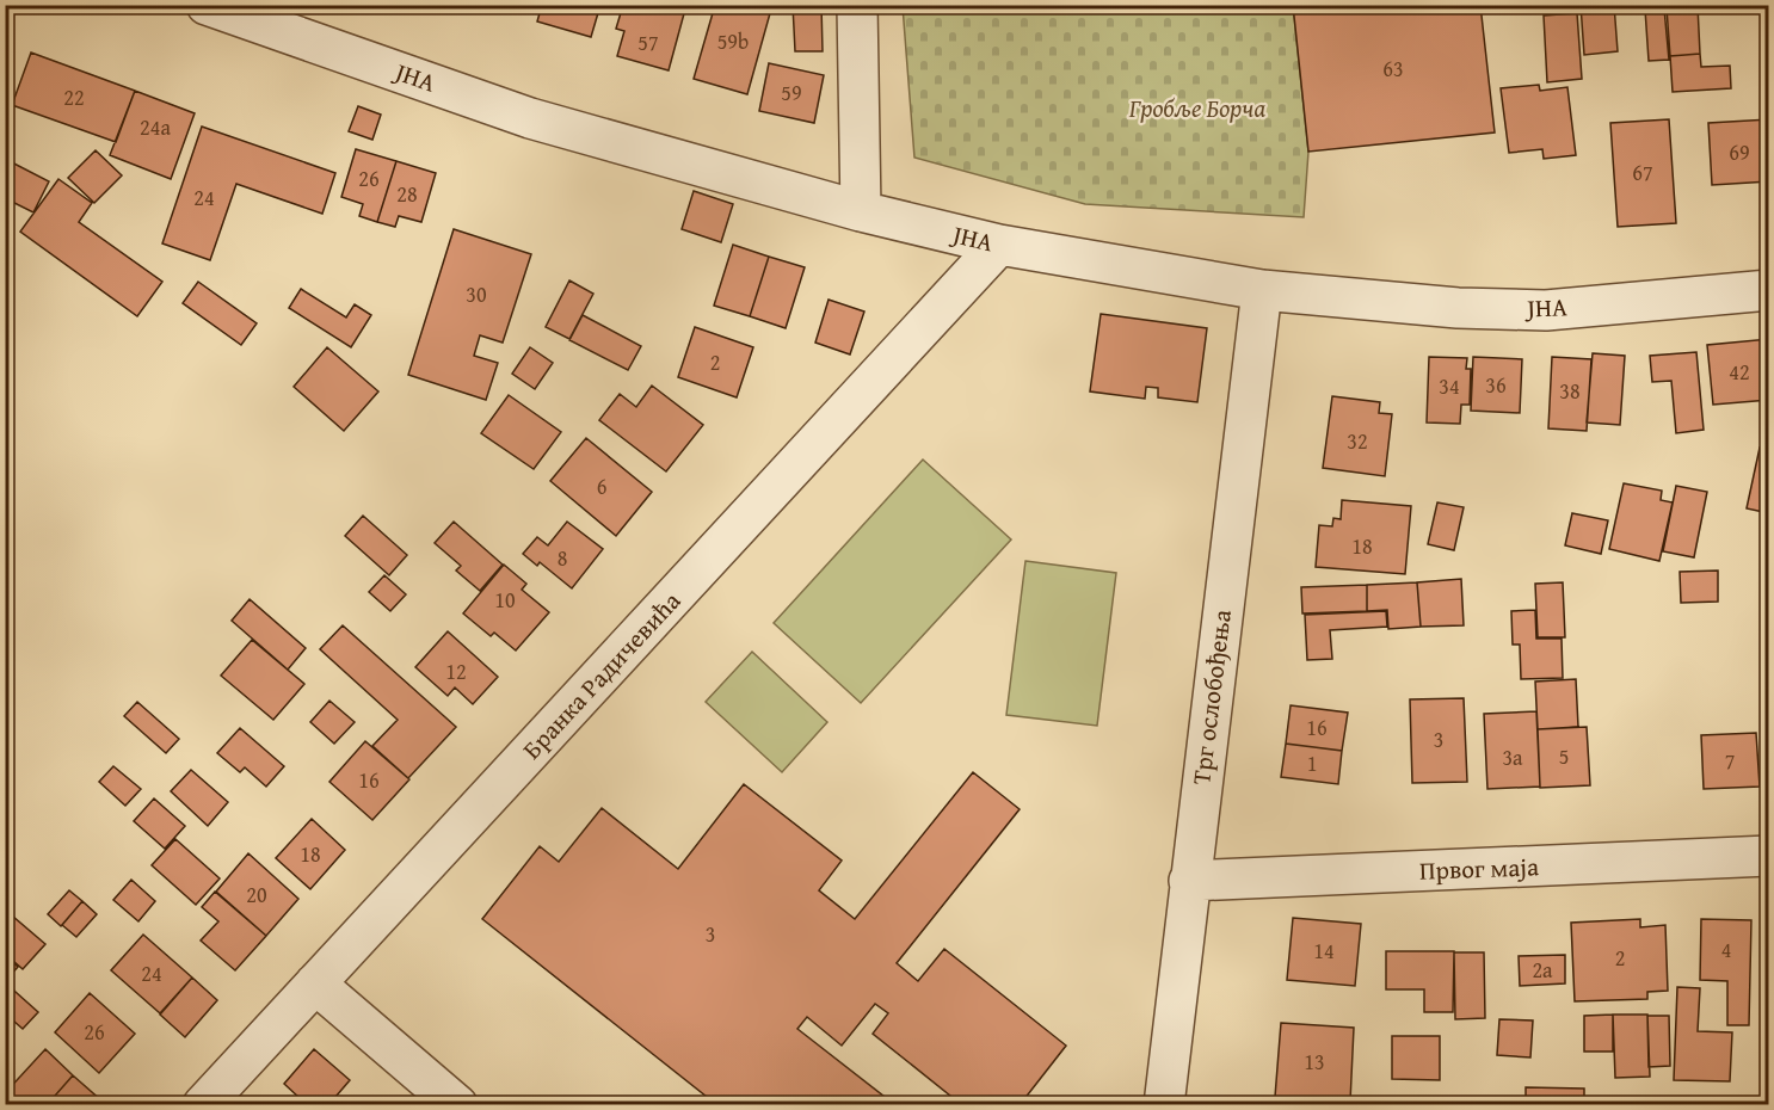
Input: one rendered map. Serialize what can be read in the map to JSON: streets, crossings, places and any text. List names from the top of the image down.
{
  "streets": {
    "street": [
      "ЈНА",
      "Бранка Радичевића",
      "Трг ослобођења",
      "Првог маја"
    ]
  },
  "crossings": [
    ["ЈНА", "Бранка Радичевића"],
    ["ЈНА", "Трг ослобођења"],
    ["Трг ослобођења", "Првог маја"]
  ],
  "parks": ["Гробље Борча"],
  "house_numbers": [
    "59b",
    "57",
    "63",
    "59",
    "22",
    "24a",
    "69",
    "67",
    "26",
    "28",
    "24",
    "30",
    "2",
    "42",
    "36",
    "34",
    "38",
    "32",
    "6",
    "18",
    "8",
    "10",
    "12",
    "16",
    "3",
    "5",
    "3a",
    "7",
    "1",
    "16",
    "18",
    "20",
    "3",
    "4",
    "14",
    "2",
    "2a",
    "24",
    "26",
    "13"
  ]
}
